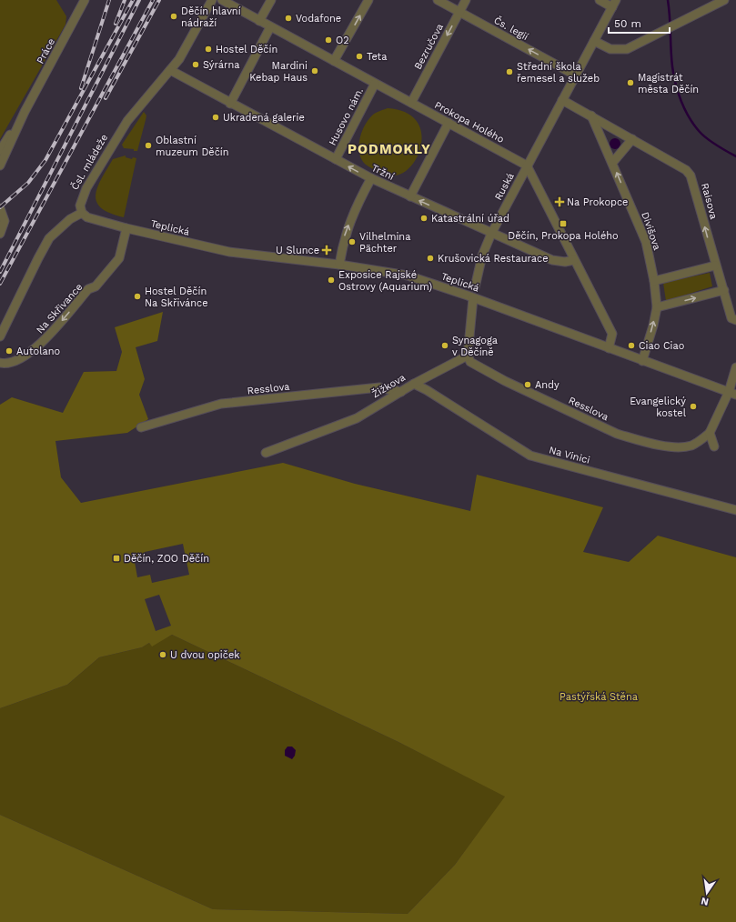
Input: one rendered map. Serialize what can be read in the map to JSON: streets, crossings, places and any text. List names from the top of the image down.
{
  "streets": {
    "street": [
      "Čs. legií",
      "Bezručova",
      "Práce",
      "Husovo nám.",
      "Prokopa Holého",
      "Čsl. mládeže",
      "Tržní",
      "Ruská",
      "Raisova",
      "Teplická",
      "Divišova",
      "Na Skřivance",
      "Žižkova",
      "Resslova",
      "Na Vinici"
    ]
  },
  "crossings": [
    ["Čs. legií", "Bezručova"],
    ["Čs. legií", "Ruská"],
    ["Bezručova", "Prokopa Holého"],
    ["Husovo nám.", "Prokopa Holého"],
    ["Husovo nám.", "Tržní"],
    ["Prokopa Holého", "Ruská"],
    ["Čsl. mládeže", "Tržní"],
    ["Čsl. mládeže", "Teplická"],
    ["Tržní", "Ruská"],
    ["Ruská", "Raisova"],
    ["Raisova", "Divišova"],
    ["Teplická", "Divišova"],
    ["Teplická", "Na Skřivance"],
    ["Žižkova", "Resslova"],
    ["Žižkova", "Na Vinici"]
  ],
  "one_way": ["Čs. legií", "Bezručova", "Raisova"],
  "districts": ["PODMOKLY"],
  "parks": ["Pastýřská Stěna"],
  "places": {
    "other": [
      "Děčín hlavní nádraží",
      "Vodafone",
      "O2",
      "Hostel Děčín",
      "Teta",
      "Sýrárna",
      "Mardini Kebap Haus",
      "Střední škola řemesel a služeb",
      "Magistrát města Děčín",
      "Ukradená galerie",
      "Oblastní muzeum Děčín",
      "Katastrální úřad",
      "Vilhelmina Pächter",
      "Krušovická Restaurace",
      "Exposice Rajské Ostrovy (Aquarium)",
      "Hostel Děčín Na Skřivánce",
      "Synagoga v Děčíně",
      "Ciao Ciao",
      "Autolano",
      "Andy",
      "Evangelický kostel",
      "U dvou opiček"
    ],
    "health": ["Na Prokopce", "U Slunce"],
    "transit": ["Děčín, Prokopa Holého", "Děčín, ZOO Děčín"]
  },
  "scale_bar": "50 m",
  "north": "bottom"
}
